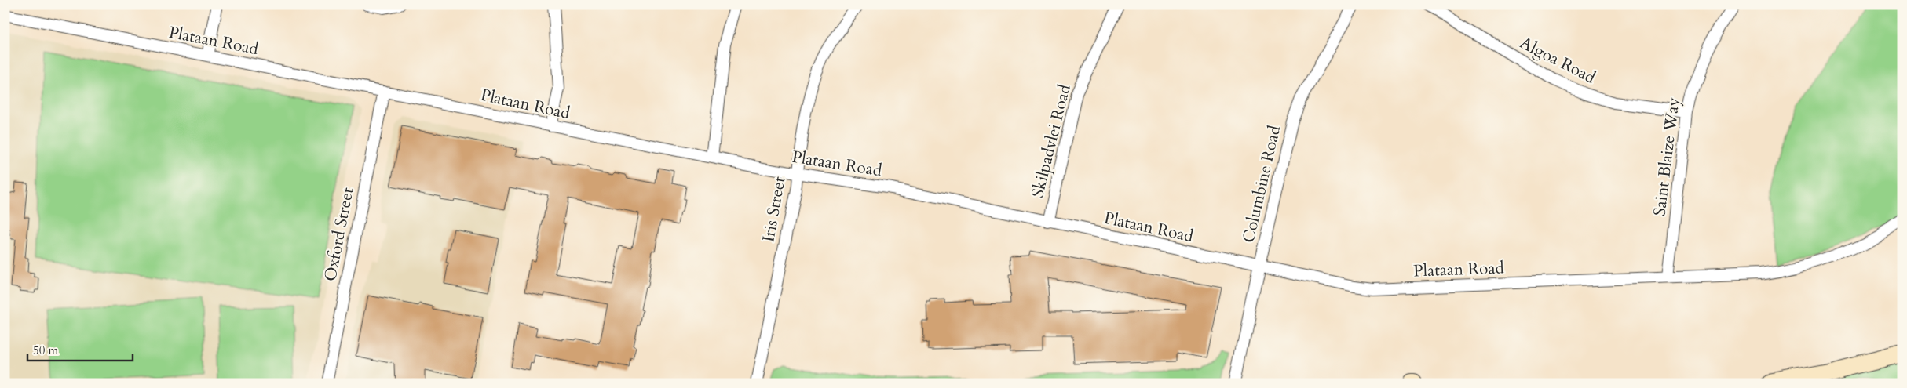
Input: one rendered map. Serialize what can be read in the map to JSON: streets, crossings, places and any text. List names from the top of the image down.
{
  "streets": {
    "street": [
      "Plataan Road",
      "Algoa Road",
      "Skilpadvlei Road",
      "Saint Blaize Way",
      "Columbine Road",
      "Iris Street",
      "Oxford Street"
    ]
  },
  "crossings": [
    ["Plataan Road", "Skilpadvlei Road"],
    ["Plataan Road", "Saint Blaize Way"],
    ["Plataan Road", "Columbine Road"],
    ["Plataan Road", "Iris Street"],
    ["Plataan Road", "Oxford Street"],
    ["Algoa Road", "Saint Blaize Way"]
  ],
  "scale_bar": "50 m"
}
